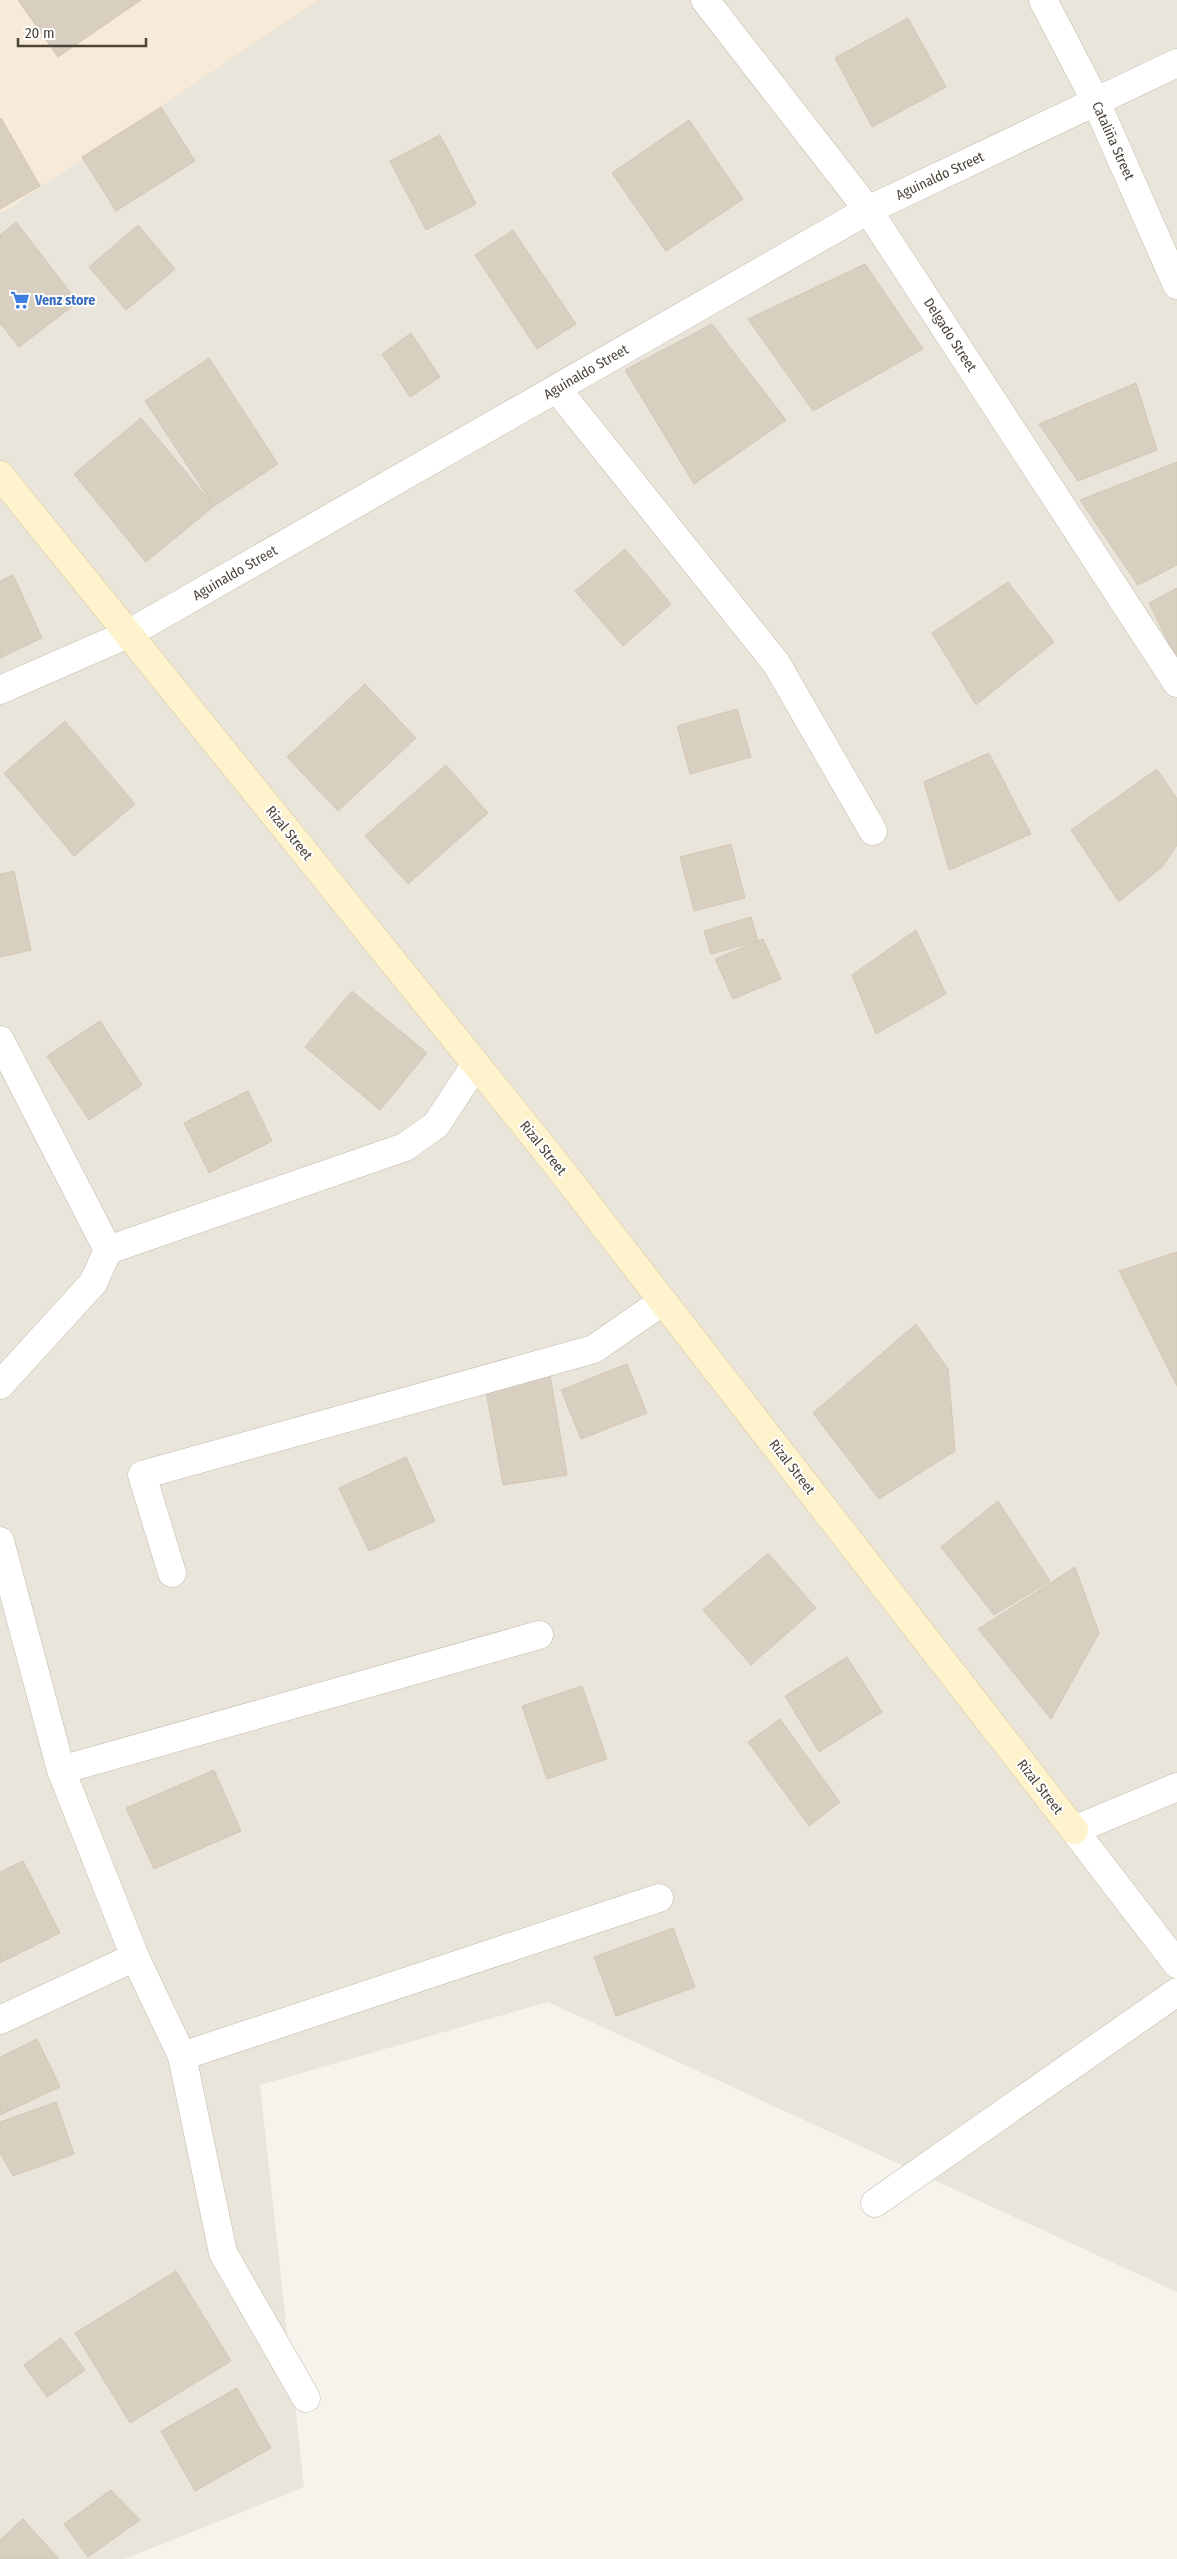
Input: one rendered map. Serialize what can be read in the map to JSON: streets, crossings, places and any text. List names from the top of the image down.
{
  "streets": {
    "street": [
      "Cataliña Street",
      "Aguinaldo Street",
      "Delgado Street",
      "Rizal Street"
    ]
  },
  "crossings": [
    ["Cataliña Street", "Aguinaldo Street"],
    ["Aguinaldo Street", "Delgado Street"],
    ["Aguinaldo Street", "Rizal Street"]
  ],
  "places": {
    "supermarket": ["Venz store"]
  },
  "scale_bar": "20 m"
}
